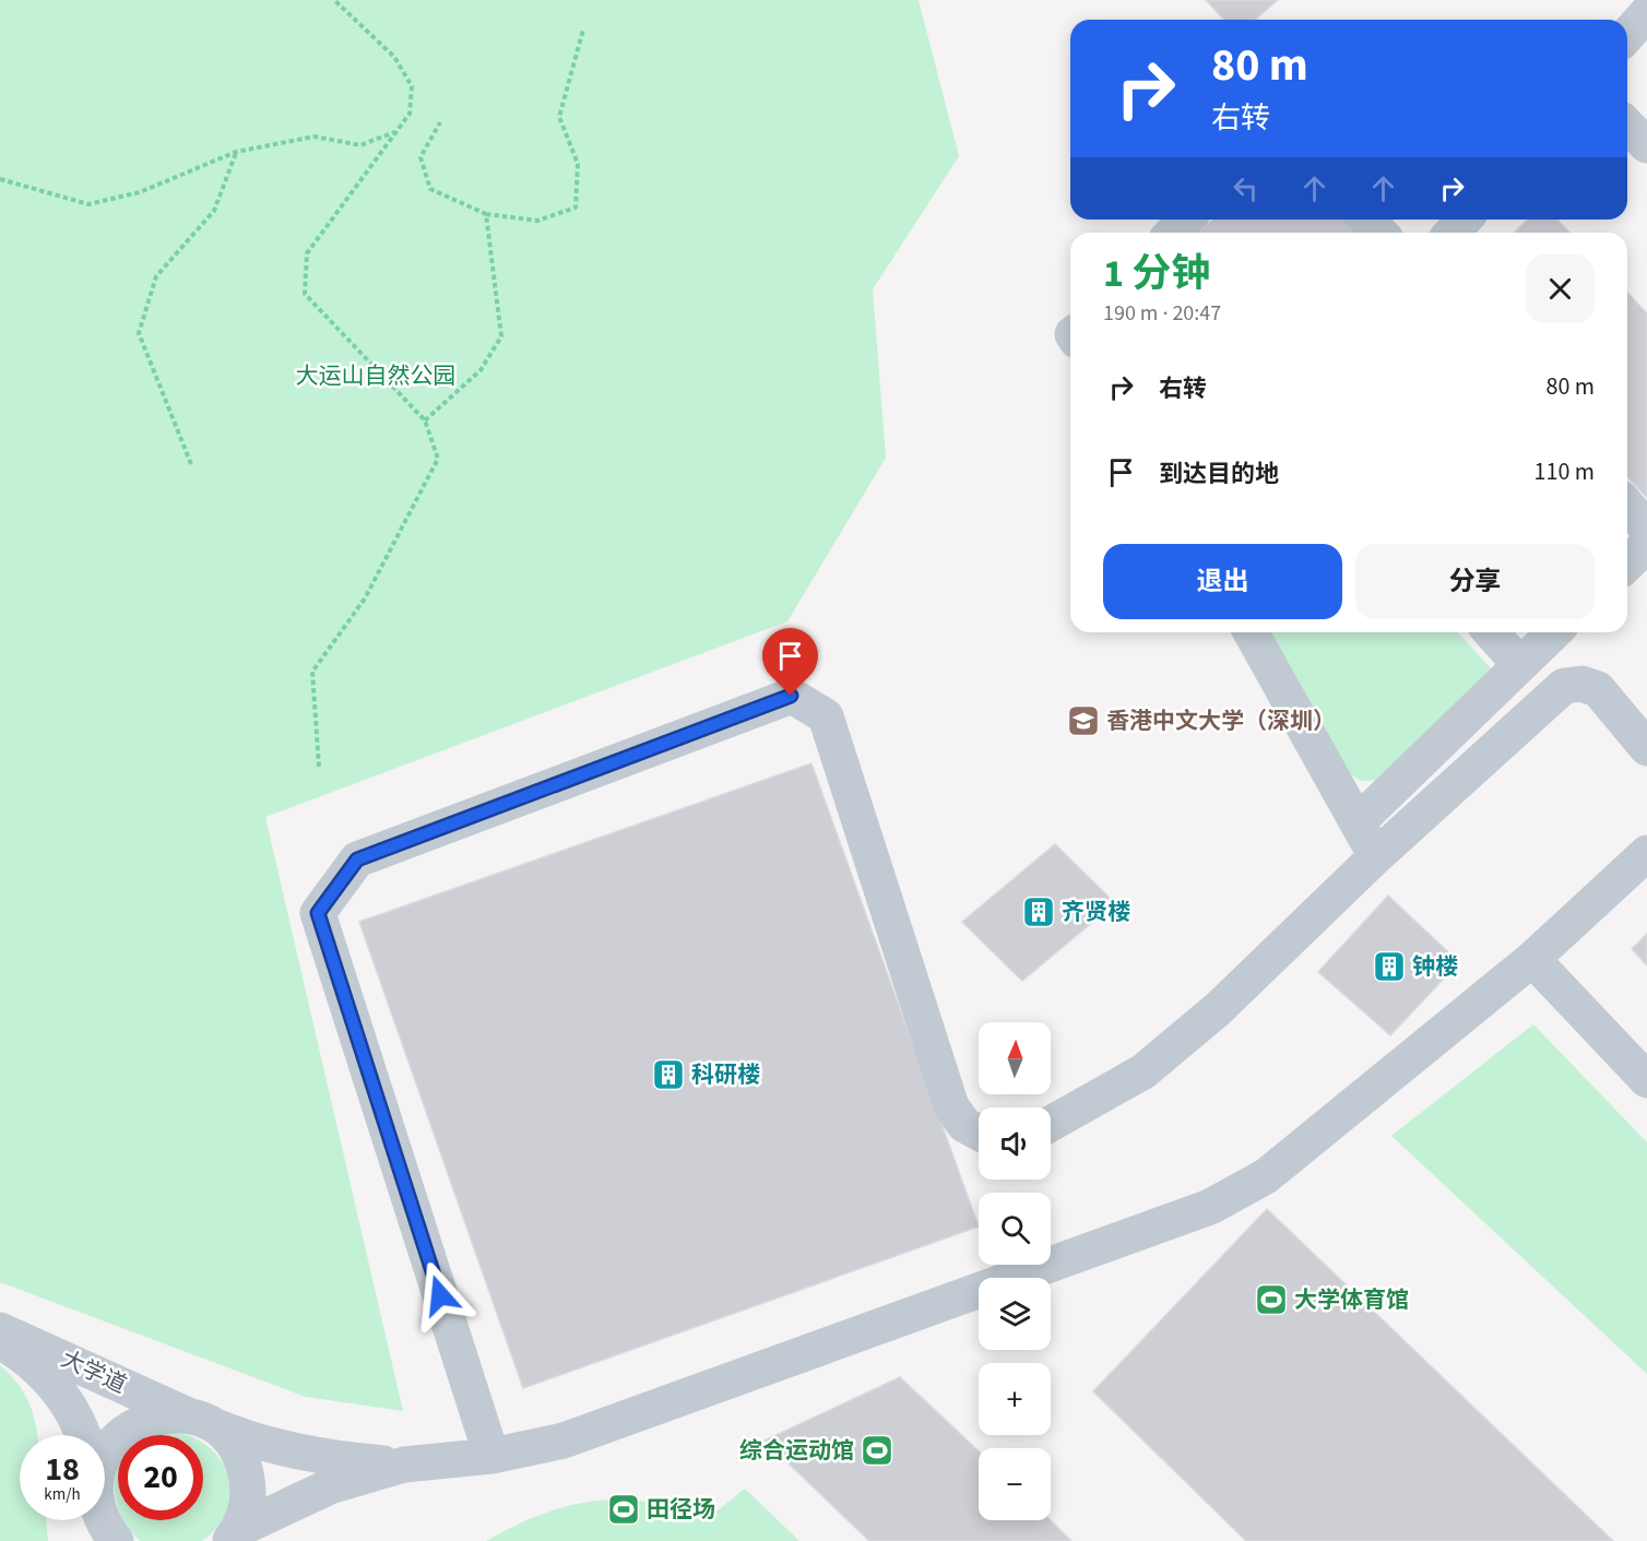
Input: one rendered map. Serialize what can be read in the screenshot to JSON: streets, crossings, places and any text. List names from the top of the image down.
{
  "streets": {
    "street": ["大学道"]
  },
  "parks": ["大运山自然公园"],
  "places": {
    "school or university": ["香港中文大学（深圳）"],
    "building": ["齐贤楼", "钟楼", "科研楼"],
    "sports": ["大学体育馆", "综合运动馆", "田径场"]
  },
  "north": "top",
  "page": {
    "turn": ["80 m", "右转"],
    "heading": ["1 分钟", "190 m · 20:47"],
    "list": [
      {
        "name": "右转",
        "value": "80 m"
      },
      {
        "name": "到达目的地",
        "value": "110 m"
      }
    ],
    "buttons": ["退出", "分享"],
    "map_buttons": ["+", "−"],
    "speed": "18 km/h",
    "limit": "20"
  }
}
